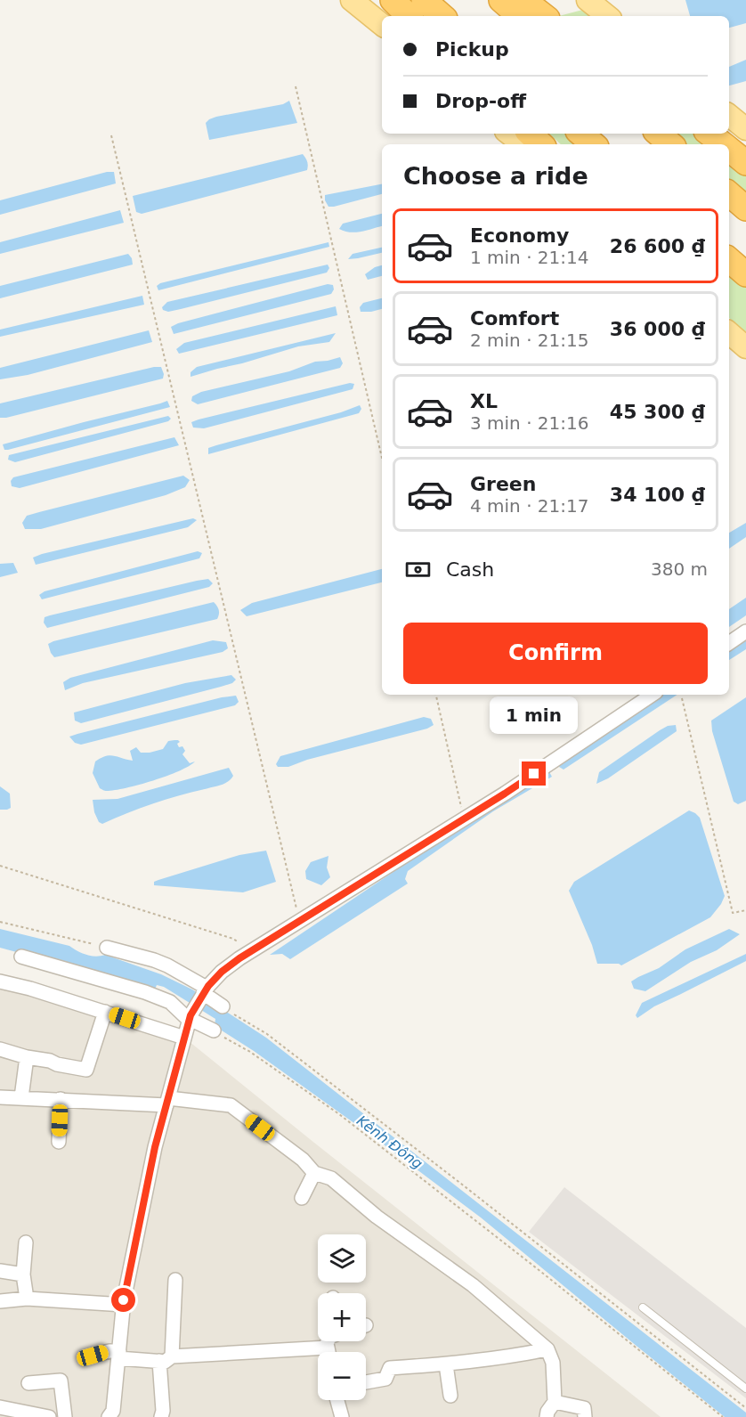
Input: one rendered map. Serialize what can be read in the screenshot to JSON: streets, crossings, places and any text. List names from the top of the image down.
{
  "water": ["Kênh Đông"],
  "page": {
    "banner": ["Pickup", "Drop-off"],
    "heading": "Choose a ride",
    "list": [
      {
        "name": "Economy",
        "note": "1 min · 21:14",
        "value": "26 600 ₫"
      },
      {
        "name": "Comfort",
        "note": "2 min · 21:15",
        "value": "36 000 ₫"
      },
      {
        "name": "XL",
        "note": "3 min · 21:16",
        "value": "45 300 ₫"
      },
      {
        "name": "Green",
        "note": "4 min · 21:17",
        "value": "34 100 ₫"
      }
    ],
    "pay": ["Cash", "380 m"],
    "buttons": "Confirm",
    "bubble": "1 min",
    "map_buttons": ["+", "−"]
  }
}
